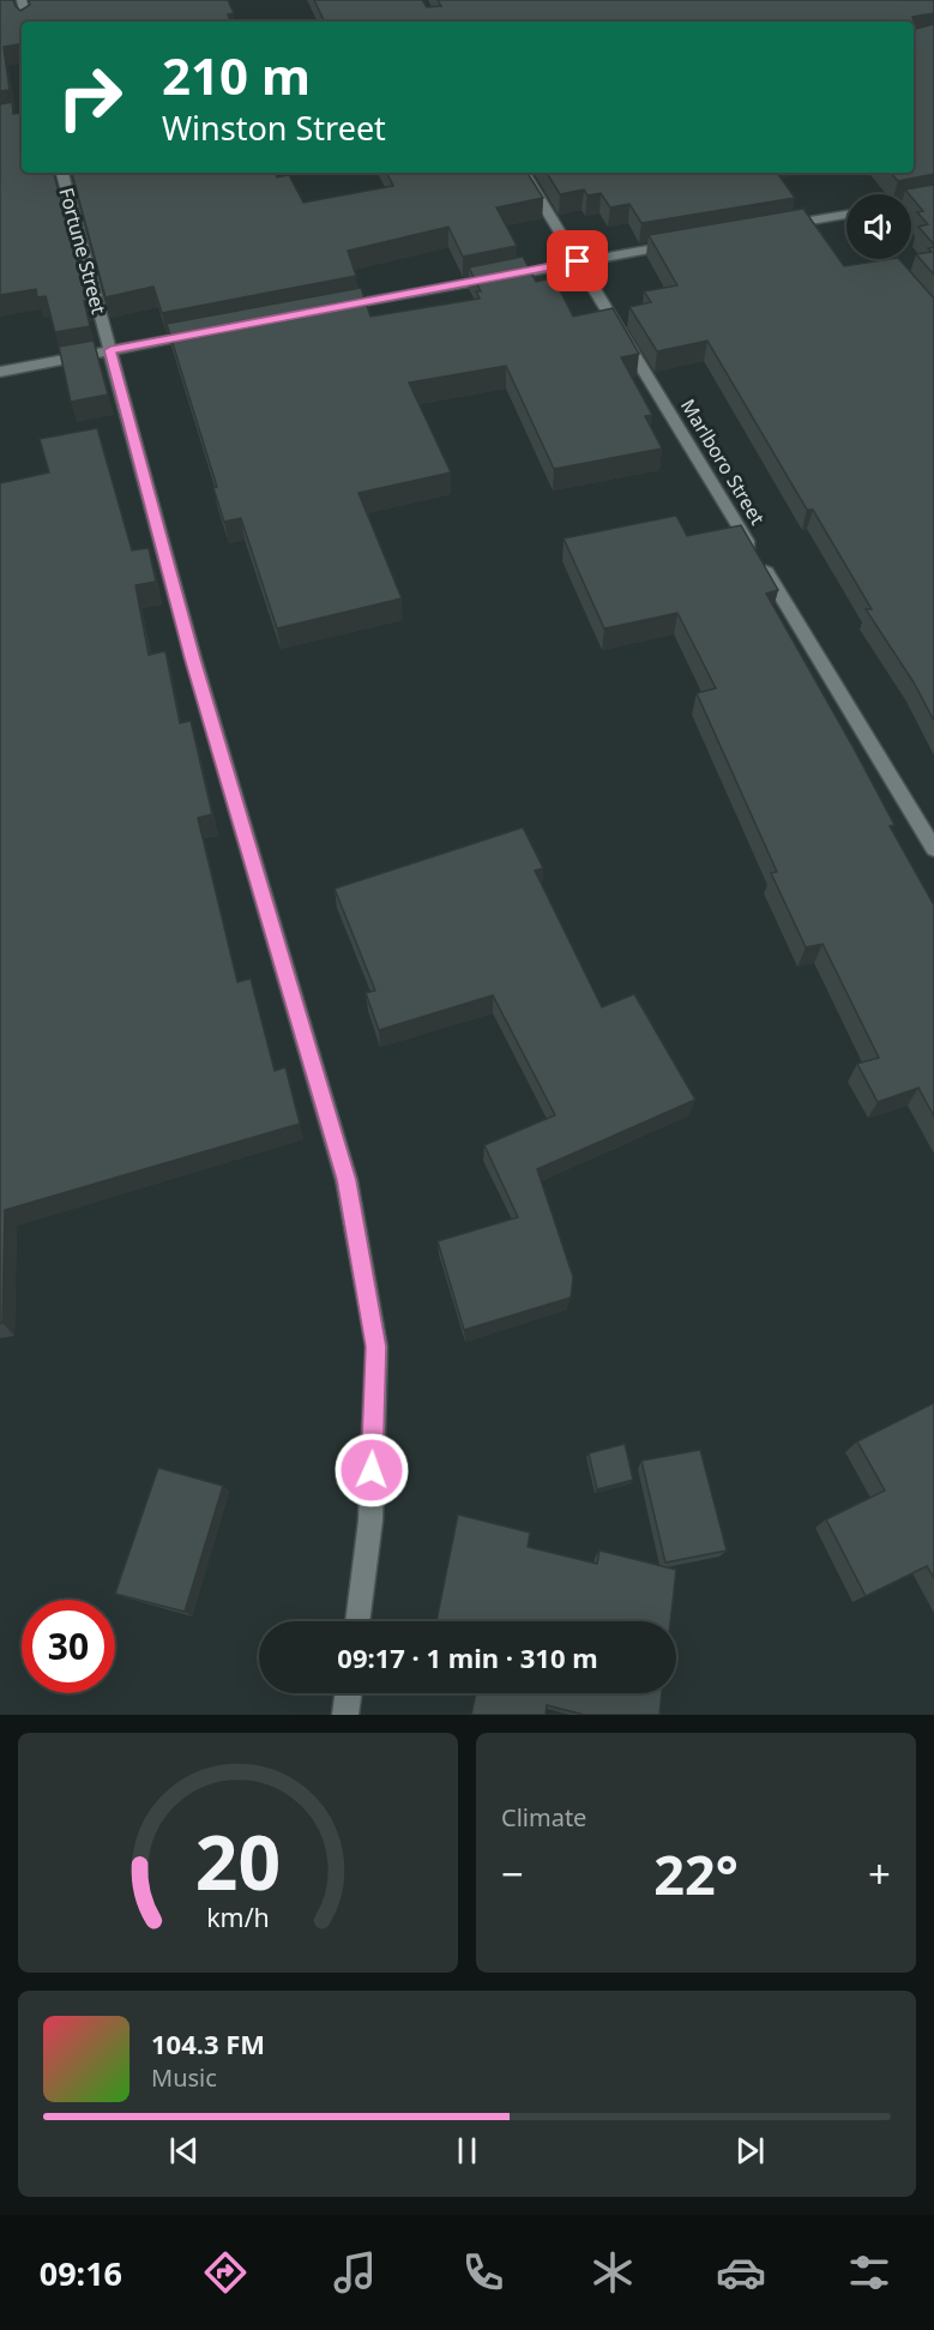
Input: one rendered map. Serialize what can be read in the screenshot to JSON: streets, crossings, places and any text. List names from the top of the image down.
{
  "streets": {
    "street": ["Fortune Street", "Marlboro Street"]
  },
  "page": {
    "turn": ["210 m", "Winston Street"],
    "limit": "30",
    "trip": "09:17 · 1 min · 310 m",
    "tile": "Climate",
    "heat": ["−", "22°", "+"],
    "song": ["104.3 FM", "Music"],
    "tabs": "09:16",
    "gauge": ["20", "km/h"]
  }
}
